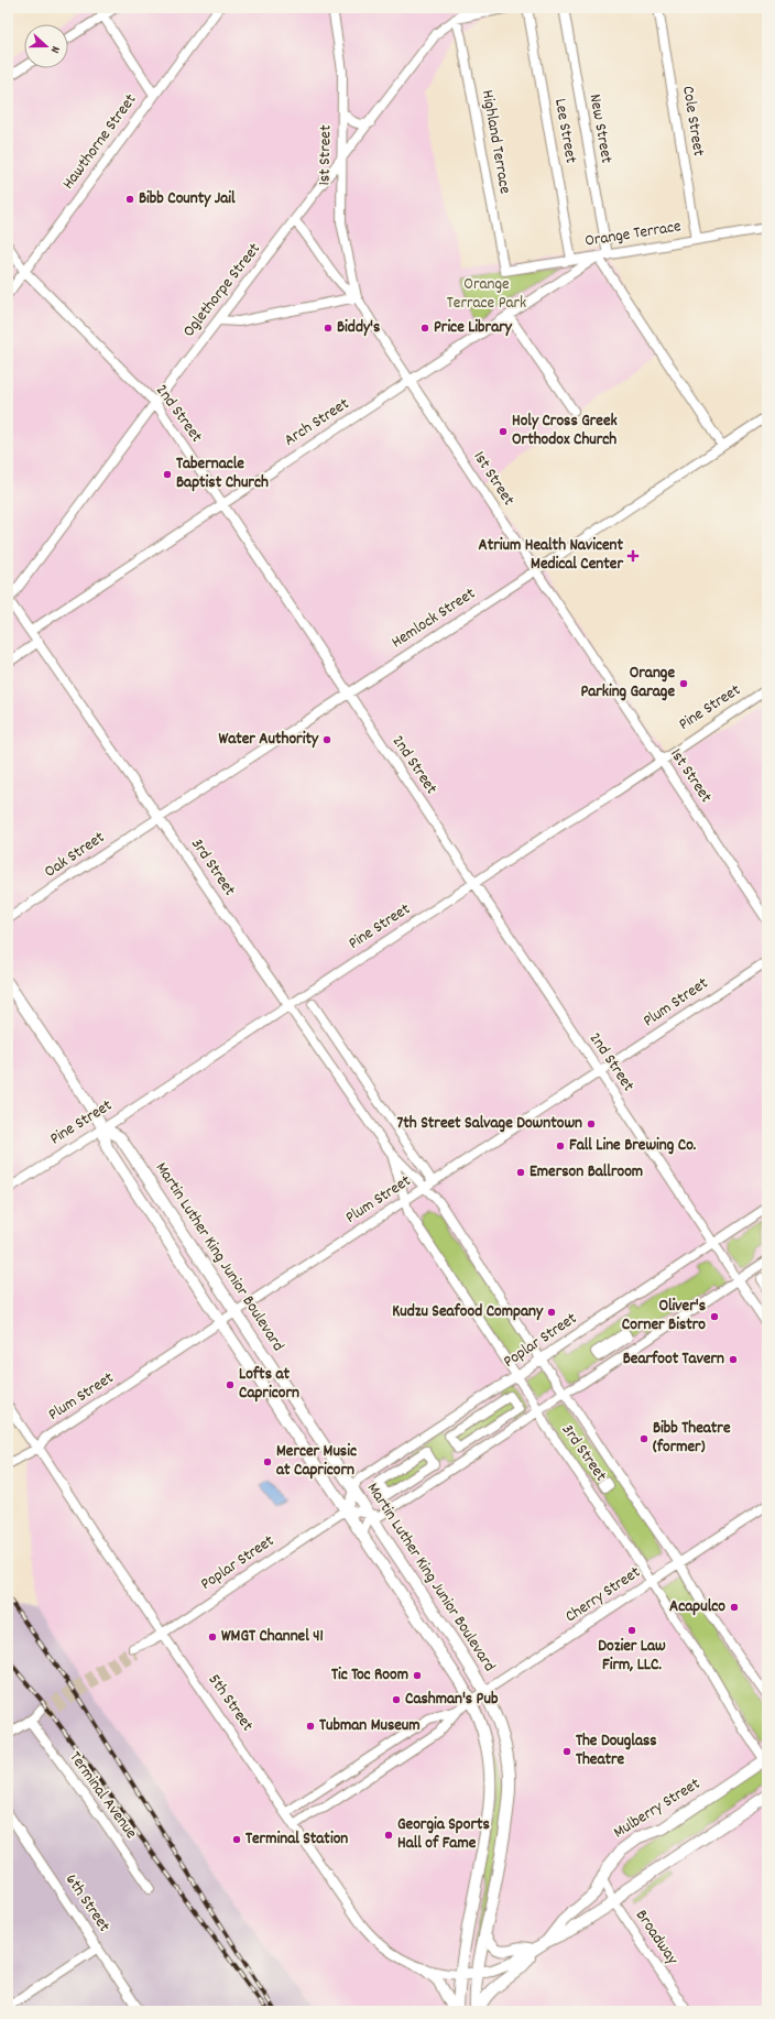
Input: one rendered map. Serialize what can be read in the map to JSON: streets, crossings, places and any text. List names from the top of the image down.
{
  "streets": {
    "main road": ["Martin Luther King Junior Boulevard", "Mulberry Street"],
    "street": [
      "Cole Street",
      "New Street",
      "Lee Street",
      "Hawthorne Street",
      "Highland Terrace",
      "1st Street",
      "Orange Terrace",
      "Oglethorpe Street",
      "2nd Street",
      "Arch Street",
      "Hemlock Street",
      "Pine Street",
      "Oak Street",
      "3rd Street",
      "Plum Street",
      "Poplar Street",
      "Cherry Street",
      "5th Street",
      "Terminal Avenue",
      "6th Street",
      "Broadway"
    ]
  },
  "crossings": [
    ["Cole Street", "Orange Terrace"],
    ["New Street", "Orange Terrace"],
    ["New Street", "Arch Street"],
    ["New Street", "Hemlock Street"],
    ["Lee Street", "Orange Terrace"],
    ["Hawthorne Street", "2nd Street"],
    ["Highland Terrace", "Orange Terrace"],
    ["Highland Terrace", "Oglethorpe Street"],
    ["1st Street", "Oglethorpe Street"],
    ["1st Street", "Arch Street"],
    ["1st Street", "Hemlock Street"],
    ["1st Street", "Pine Street"],
    ["Orange Terrace", "Arch Street"],
    ["Oglethorpe Street", "2nd Street"],
    ["Oglethorpe Street", "3rd Street"],
    ["2nd Street", "Arch Street"],
    ["2nd Street", "Hemlock Street"],
    ["2nd Street", "Pine Street"],
    ["2nd Street", "Plum Street"],
    ["2nd Street", "Poplar Street"],
    ["Arch Street", "3rd Street"],
    ["Hemlock Street", "Oak Street"],
    ["Hemlock Street", "3rd Street"],
    ["Pine Street", "3rd Street"],
    ["Pine Street", "Martin Luther King Junior Boulevard"],
    ["Oak Street", "3rd Street"],
    ["3rd Street", "Plum Street"],
    ["3rd Street", "Poplar Street"],
    ["3rd Street", "Cherry Street"],
    ["3rd Street", "Mulberry Street"],
    ["Plum Street", "Martin Luther King Junior Boulevard"],
    ["Plum Street", "5th Street"],
    ["Martin Luther King Junior Boulevard", "Poplar Street"],
    ["Martin Luther King Junior Boulevard", "Cherry Street"],
    ["Martin Luther King Junior Boulevard", "5th Street"],
    ["Martin Luther King Junior Boulevard", "Mulberry Street"],
    ["Poplar Street", "5th Street"],
    ["Cherry Street", "5th Street"],
    ["5th Street", "Mulberry Street"],
    ["Mulberry Street", "Broadway"]
  ],
  "parks": ["Orange Terrace Park"],
  "places": {
    "other": [
      "Bibb County Jail",
      "Biddy's",
      "Price Library",
      "Holy Cross Greek Orthodox Church",
      "Tabernacle Baptist Church",
      "Orange Parking Garage",
      "Water Authority",
      "7th Street Salvage Downtown",
      "Fall Line Brewing Co.",
      "Emerson Ballroom",
      "Kudzu Seafood Company",
      "Oliver's Corner Bistro",
      "Bearfoot Tavern",
      "Lofts at Capricorn",
      "Bibb Theatre (former)",
      "Mercer Music at Capricorn",
      "Acapulco",
      "Dozier Law Firm, LLC.",
      "WMGT Channel 41",
      "Tic Toc Room",
      "Cashman's Pub",
      "Tubman Museum",
      "The Douglass Theatre",
      "Georgia Sports Hall of Fame",
      "Terminal Station"
    ],
    "health": ["Atrium Health Navicent Medical Center"]
  },
  "north": "right"
}
